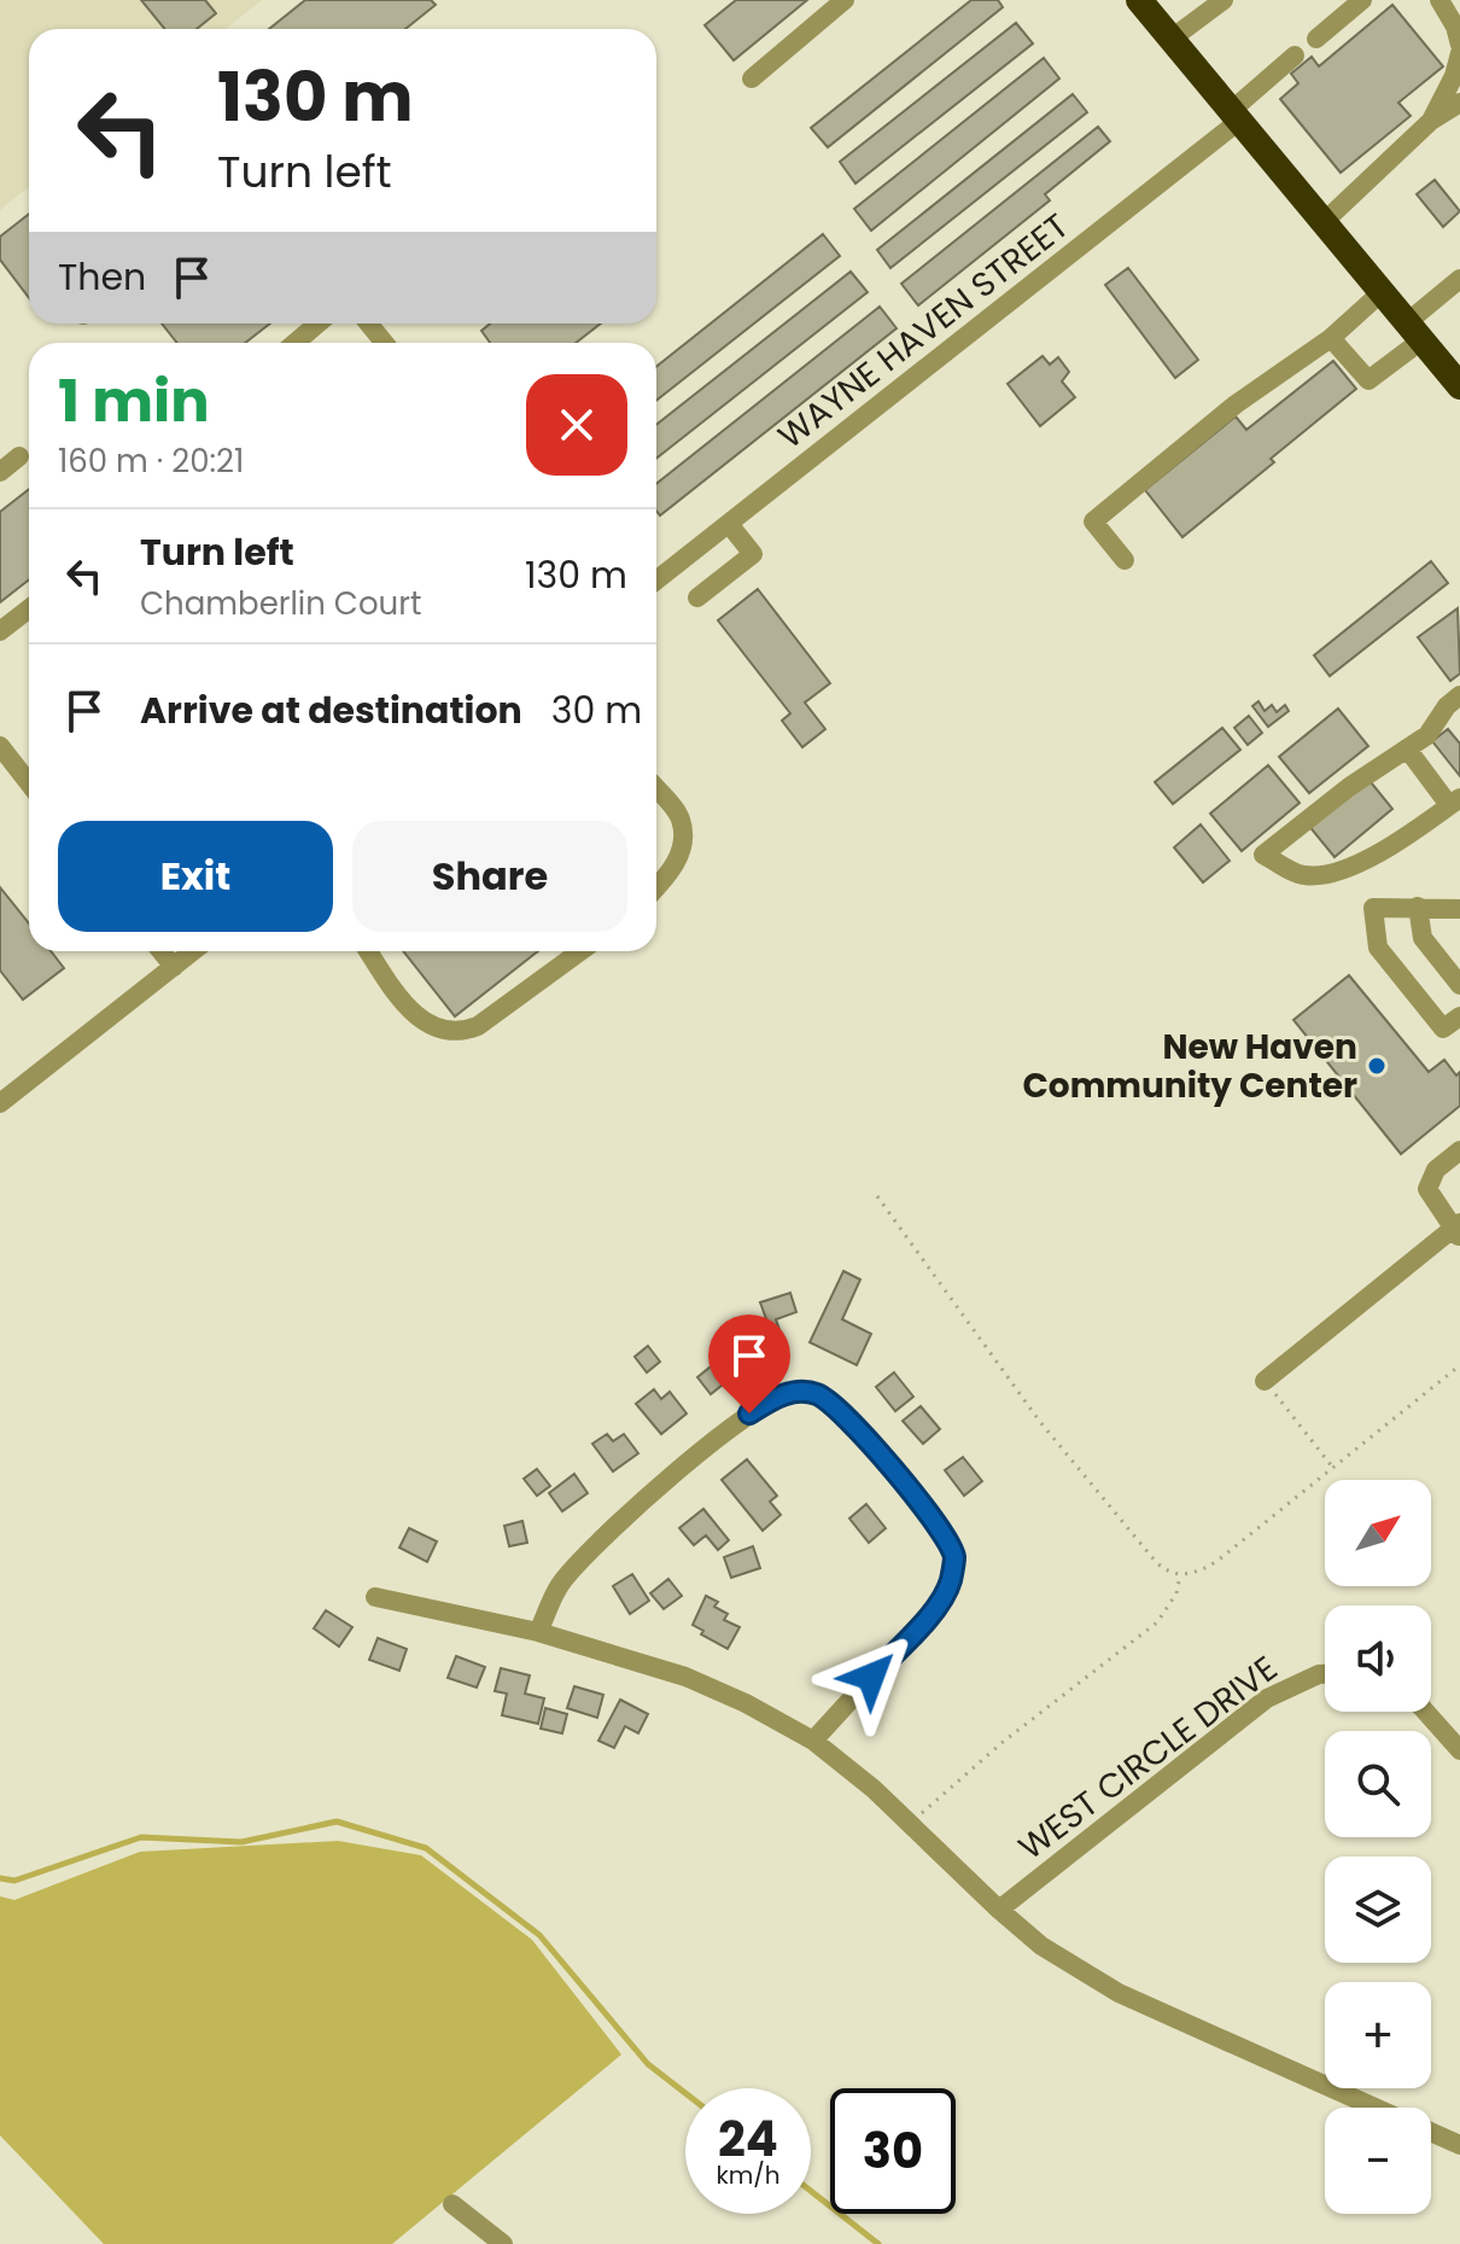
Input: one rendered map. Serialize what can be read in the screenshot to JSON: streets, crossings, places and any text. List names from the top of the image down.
{
  "streets": {
    "street": ["WAYNE HAVEN STREET", "WEST CIRCLE DRIVE"]
  },
  "places": ["New Haven Community Center"],
  "north": "top right",
  "page": {
    "turn": ["130 m", "Turn left"],
    "then": "Then",
    "heading": ["1 min", "160 m · 20:21"],
    "list": [
      {
        "name": "Turn left",
        "note": "Chamberlin Court",
        "value": "130 m"
      },
      {
        "name": "Arrive at destination",
        "value": "30 m"
      }
    ],
    "buttons": ["Exit", "Share"],
    "map_buttons": ["+", "−"],
    "speed": "24 km/h",
    "limit": "30"
  }
}
